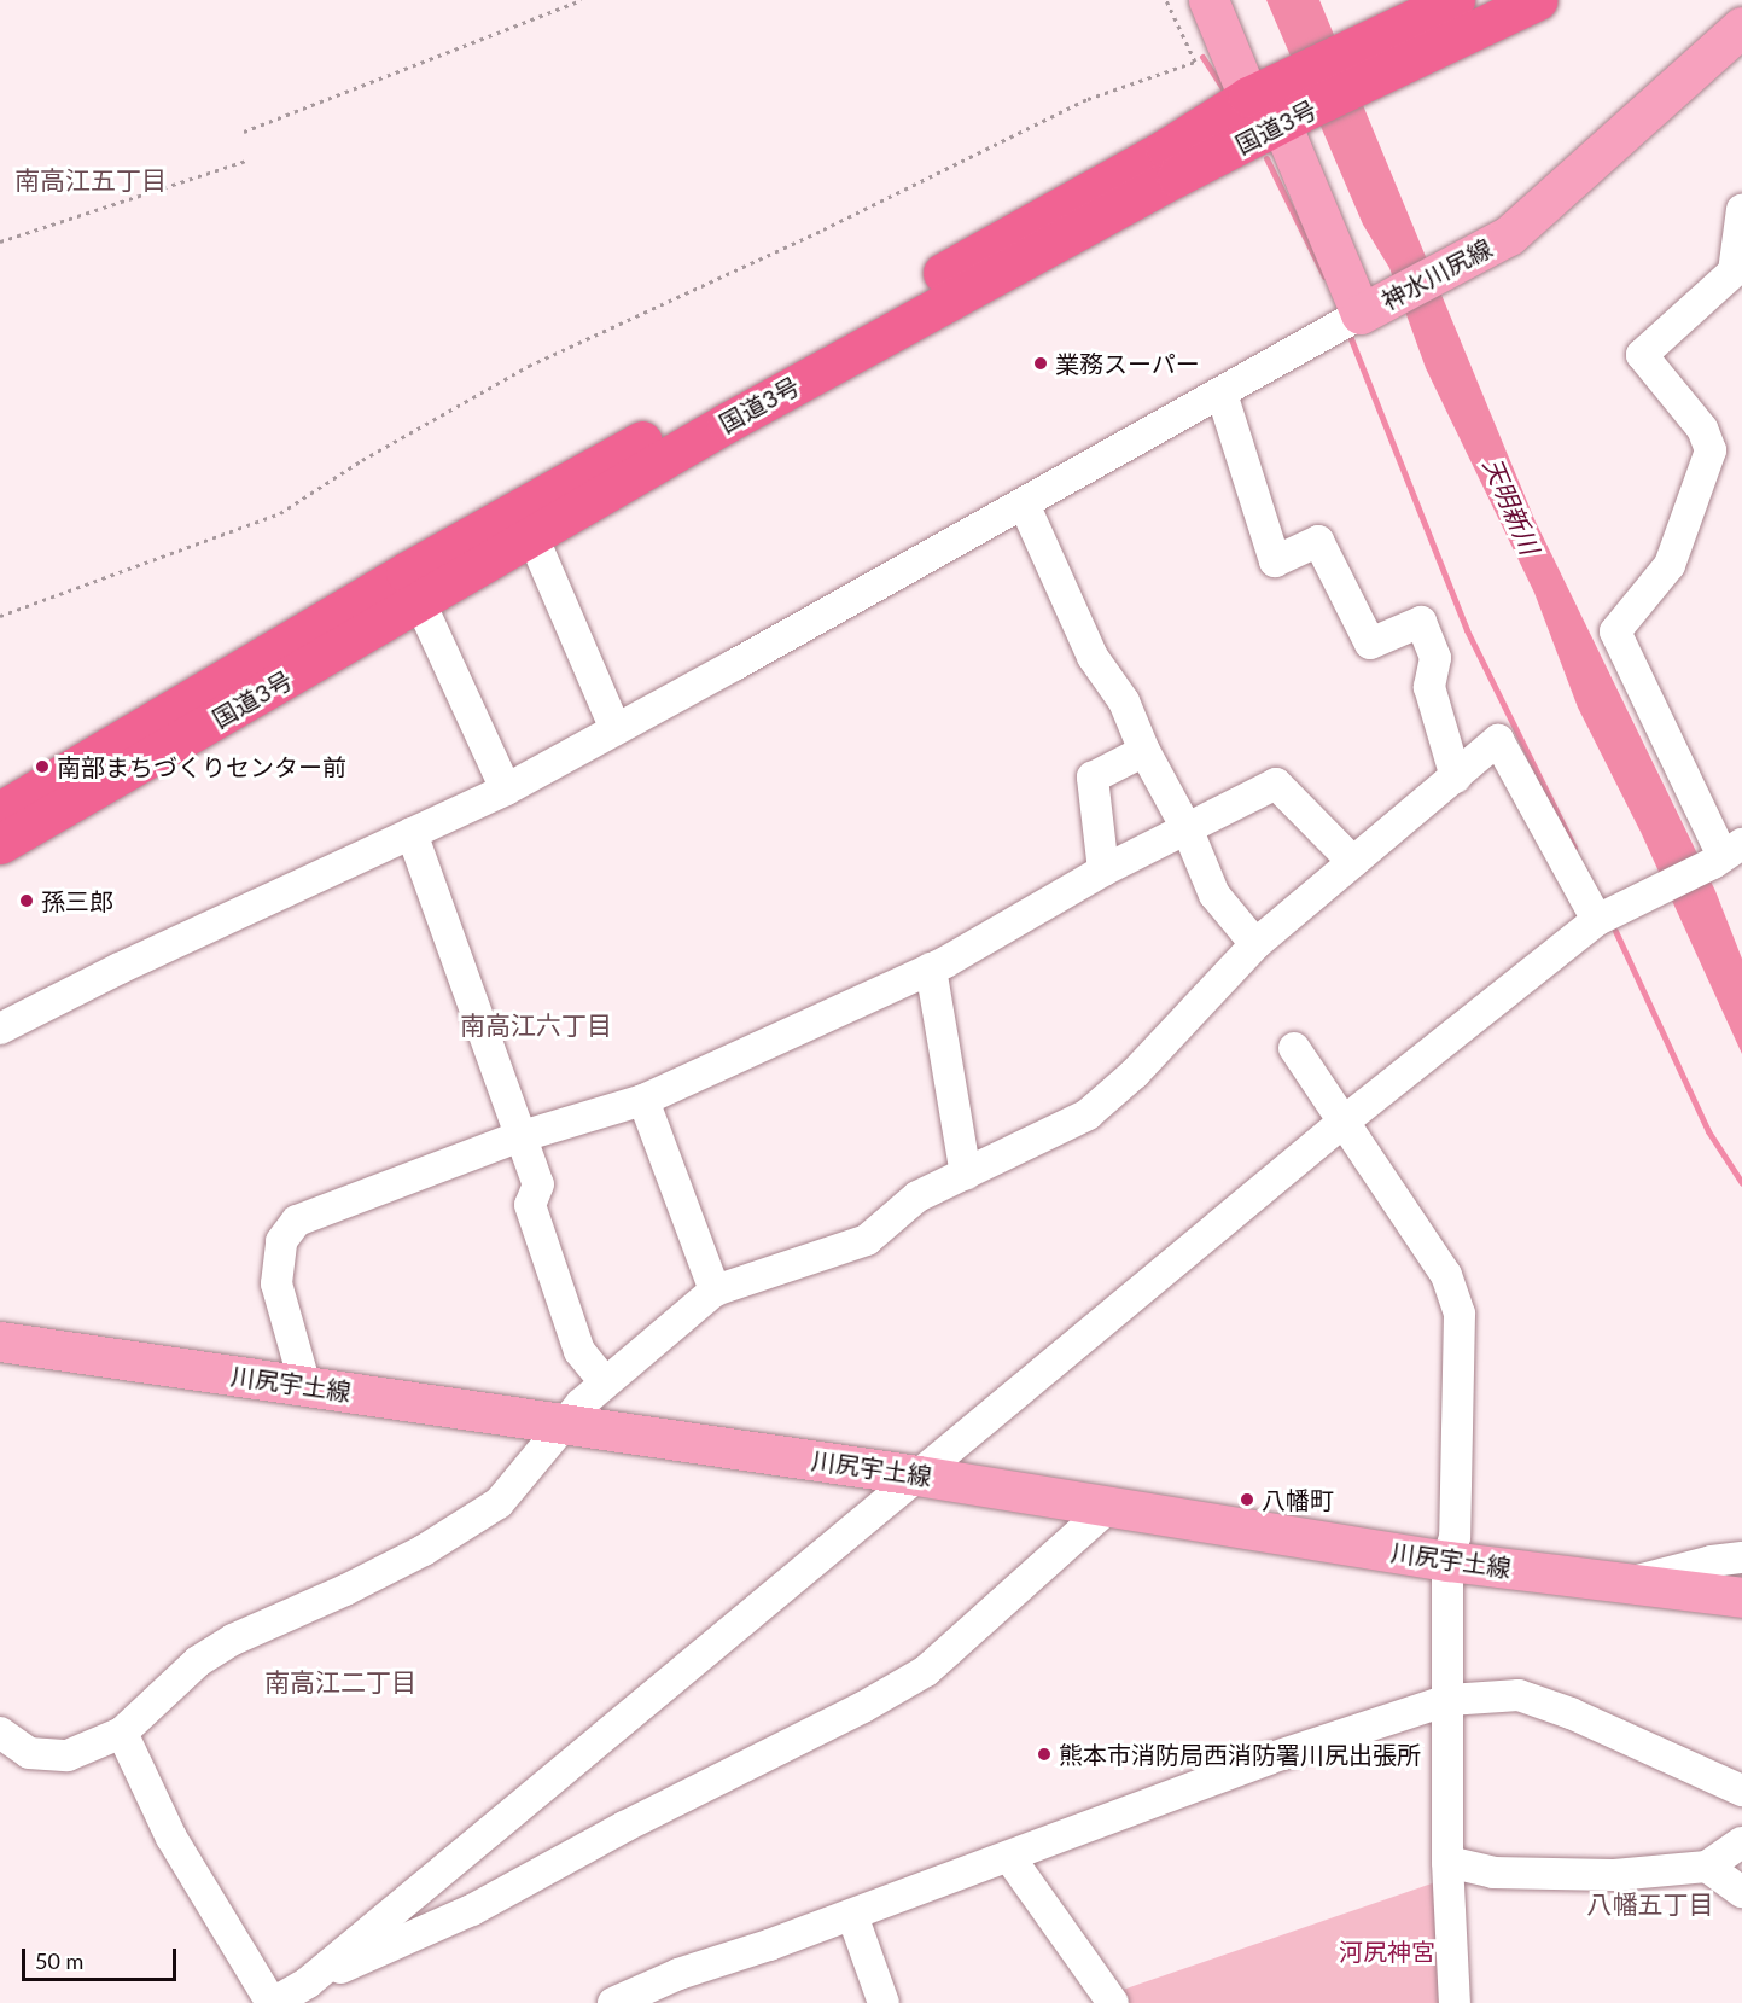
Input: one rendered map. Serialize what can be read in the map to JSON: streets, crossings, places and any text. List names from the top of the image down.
{
  "streets": {
    "highway": ["国道3号"],
    "main road": ["神水川尻線", "川尻宇土線"]
  },
  "crossings": [
    ["国道3号", "神水川尻線"]
  ],
  "districts": [
    "南高江五丁目",
    "南高江六丁目",
    "南高江二丁目",
    "八幡五丁目"
  ],
  "water": ["天明新川"],
  "parks": ["河尻神宮"],
  "places": [
    "業務スーパー",
    "南部まちづくりセンター前",
    "孫三郎",
    "八幡町",
    "熊本市消防局西消防署川尻出張所"
  ],
  "scale_bar": "50 m"
}
